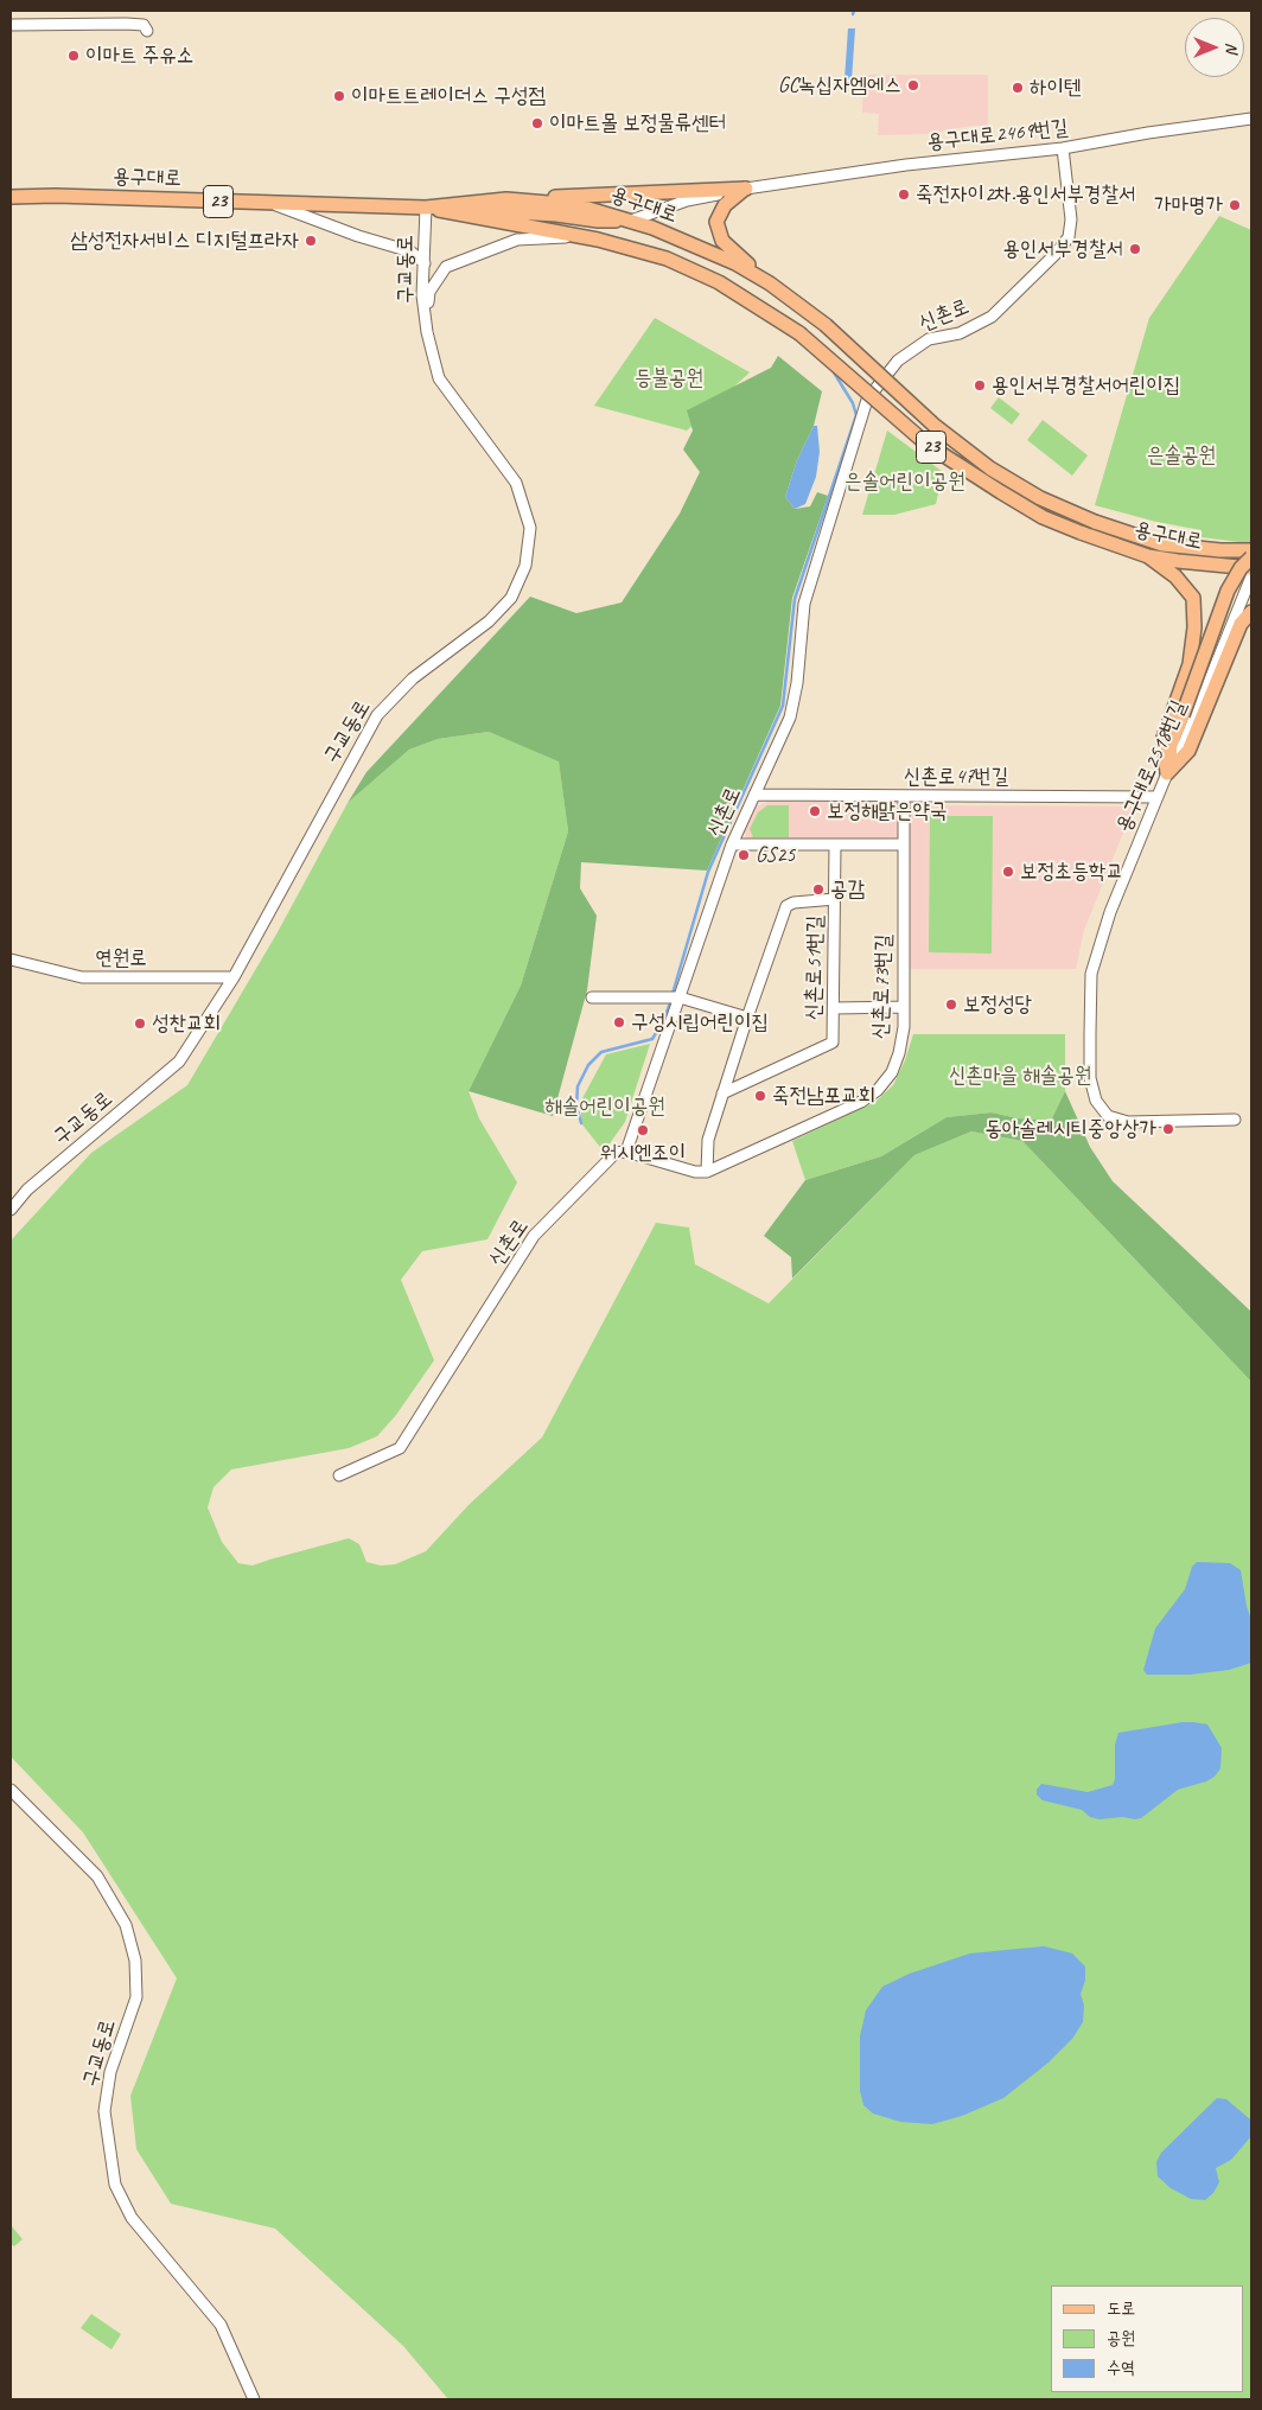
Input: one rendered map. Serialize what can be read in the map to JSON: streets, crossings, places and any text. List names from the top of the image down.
{
  "streets": {
    "main road": ["용구대로", "23"],
    "street": [
      "용구대로2469번길",
      "구교동로",
      "신촌로",
      "용구대로2518번길",
      "신촌로47번길",
      "연원로",
      "신촌로51번길",
      "신촌로73번길"
    ]
  },
  "crossings": [
    ["용구대로2469번길", "용구대로"],
    ["용구대로2469번길", "신촌로"],
    ["용구대로", "구교동로"],
    ["구교동로", "연원로"],
    ["신촌로", "신촌로47번길"],
    ["용구대로2518번길", "신촌로47번길"],
    ["신촌로47번길", "신촌로73번길"]
  ],
  "parks": [
    "등불공원",
    "은솔공원",
    "은솔어린이공원",
    "신촌마을 해솔공원",
    "해솔어린이공원"
  ],
  "places": [
    "이마트 주유소",
    "GC녹십자엠에스",
    "하이텐",
    "이마트트레이더스 구성점",
    "이마트몰 보정물류센터",
    "죽전자이2차.용인서부경찰서",
    "가마명가",
    "삼성전자서비스 디지털프라자",
    "용인서부경찰서",
    "용인서부경찰서어린이집",
    "보정해맑은약국",
    "GS25",
    "보정초등학교",
    "공감",
    "보정성당",
    "구성시립어린이집",
    "성찬교회",
    "죽전남포교회",
    "동아솔레시티중앙상가",
    "워시엔조이"
  ],
  "legend": ["도로", "공원", "수역"],
  "north": "right"
}
